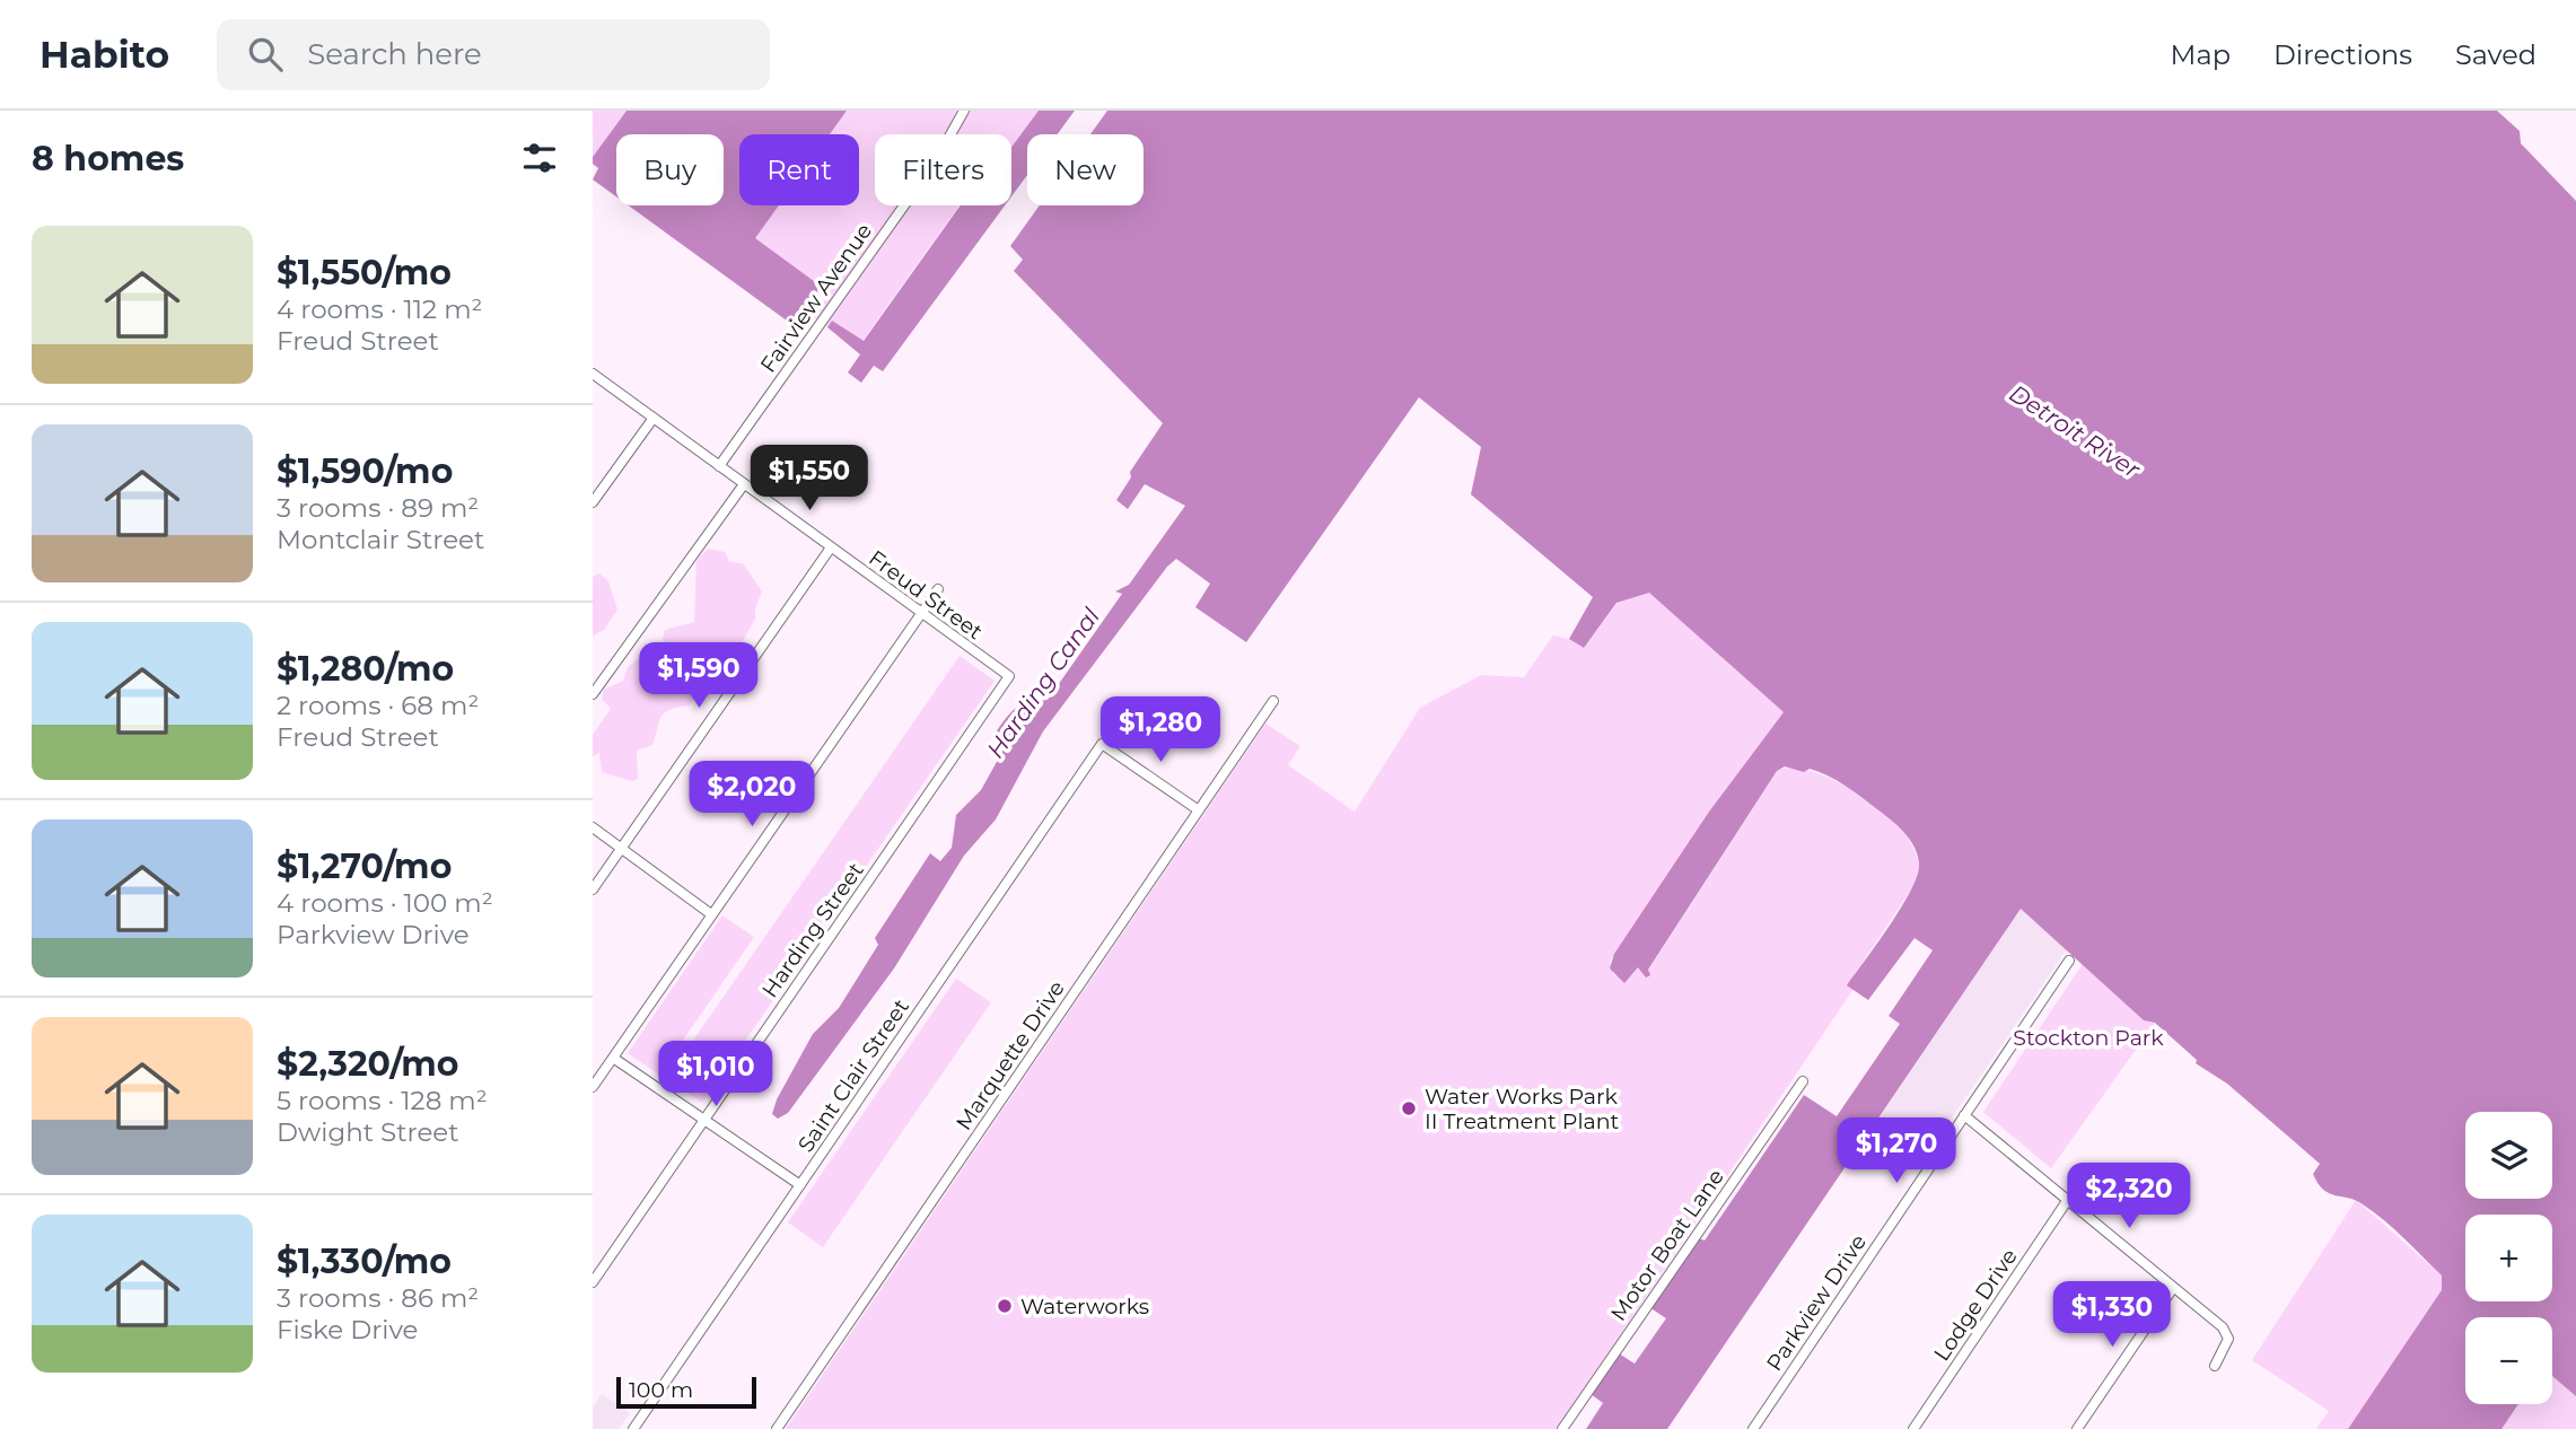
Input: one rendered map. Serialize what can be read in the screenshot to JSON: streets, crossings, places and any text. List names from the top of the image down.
{
  "streets": {
    "street": [
      "Fairview Avenue",
      "Freud Street",
      "Harding Street",
      "Marquette Drive",
      "Saint Clair Street",
      "Motor Boat Lane",
      "Parkview Drive",
      "Lodge Drive"
    ]
  },
  "crossings": [
    ["Fairview Avenue", "Freud Street"],
    ["Freud Street", "Harding Street"],
    ["Marquette Drive", "Saint Clair Street"]
  ],
  "water": ["Detroit River", "Harding Canal"],
  "parks": ["Stockton Park"],
  "places": ["Water Works Park II Treatment Plant", "Waterworks"],
  "scale_bar": "100 m",
  "page": {
    "header": "Habito",
    "search": "Search here",
    "nav": ["Map", "Directions", "Saved"],
    "heading": "8 homes",
    "chip": [
      "Buy",
      "Rent",
      "Filters",
      "New"
    ],
    "list": [
      {
        "name": "$1,550/mo",
        "note": "4 rooms · 112 m² · Freud Street"
      },
      {
        "name": "$1,590/mo",
        "note": "3 rooms · 89 m² · Montclair Street"
      },
      {
        "name": "$1,280/mo",
        "note": "2 rooms · 68 m² · Freud Street"
      },
      {
        "name": "$1,270/mo",
        "note": "4 rooms · 100 m² · Parkview Drive"
      },
      {
        "name": "$2,320/mo",
        "note": "5 rooms · 128 m² · Dwight Street"
      },
      {
        "name": "$1,330/mo",
        "note": "3 rooms · 86 m² · Fiske Drive"
      }
    ],
    "price": [
      "$1,550",
      "$1,590",
      "$1,280",
      "$2,020",
      "$1,010",
      "$1,270",
      "$2,320",
      "$1,330"
    ],
    "map_buttons": ["+", "−"],
    "scale": "100 m"
  }
}
